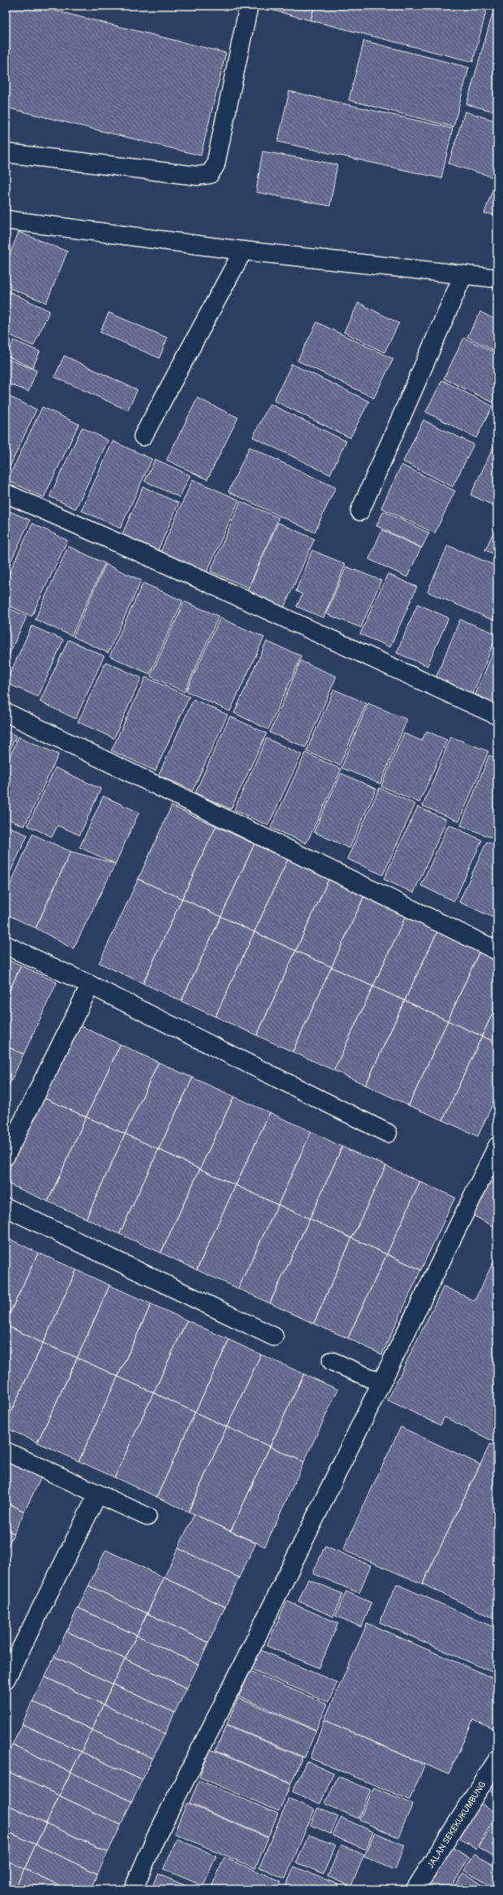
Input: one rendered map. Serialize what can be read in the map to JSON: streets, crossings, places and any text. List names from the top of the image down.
{
  "streets": {
    "street": ["JALAN SEKEKUKUMBUNG"]
  }
}
